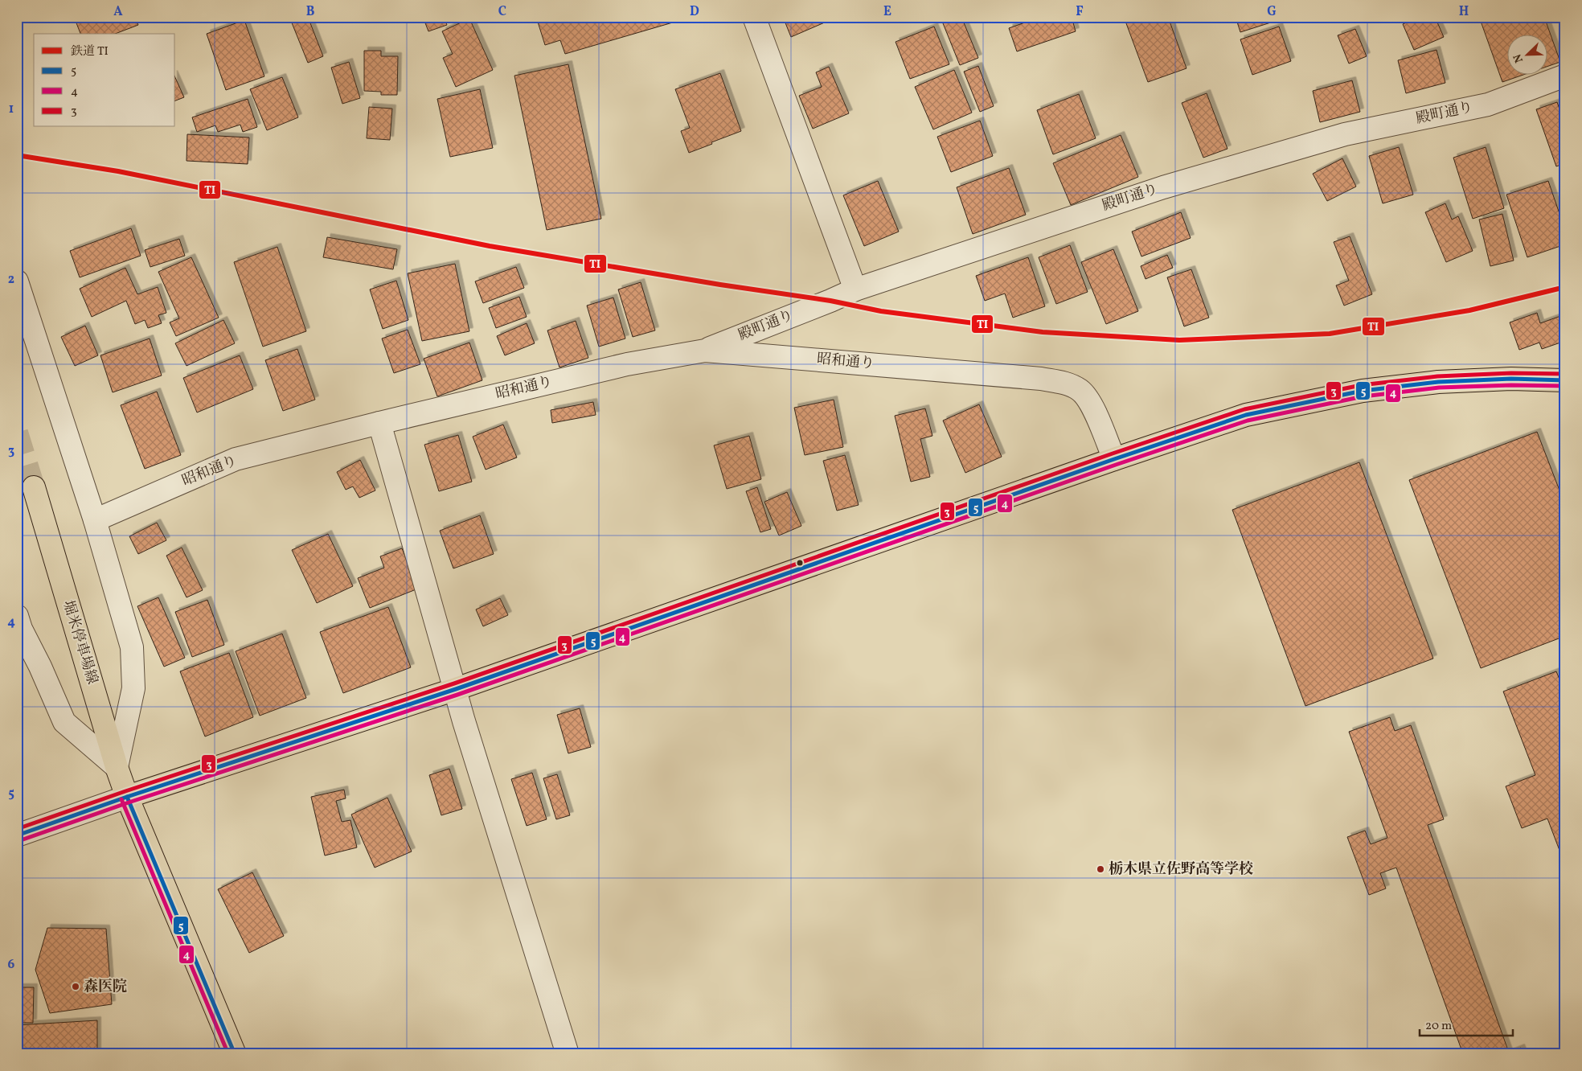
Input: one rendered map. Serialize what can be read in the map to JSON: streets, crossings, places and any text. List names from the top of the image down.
{
  "streets": {
    "main road": ["堀米停車場線"],
    "street": ["殿町通り", "昭和通り"]
  },
  "crossings": [
    ["殿町通り", "昭和通り"]
  ],
  "places": ["栃木県立佐野高等学校", "森医院"],
  "lines": [
    "rail line TI",
    "transit line 3",
    "transit line 5",
    "transit line 4"
  ],
  "legend": [
    "鉄道 TI",
    "5",
    "4",
    "3"
  ],
  "scale_bar": "20 m",
  "north": "bottom left",
  "grid": {
    "columns": [
      "A",
      "B",
      "C",
      "D",
      "E",
      "F",
      "G",
      "H"
    ],
    "rows": [
      "1",
      "2",
      "3",
      "4",
      "5",
      "6"
    ]
  }
}
